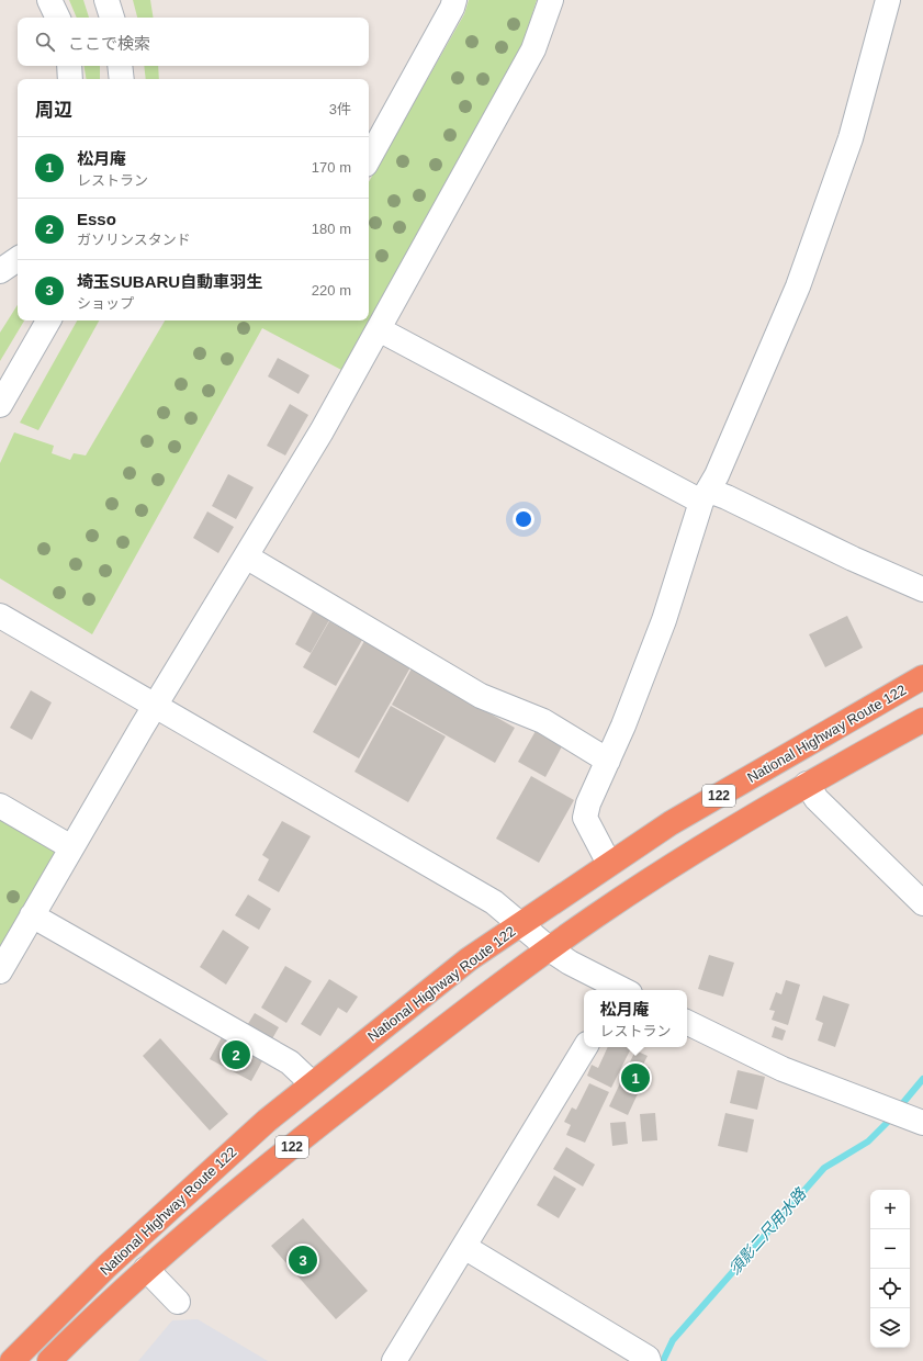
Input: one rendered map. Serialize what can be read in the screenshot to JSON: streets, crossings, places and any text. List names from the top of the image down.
{
  "streets": {
    "highway": ["National Highway Route 122", "122"]
  },
  "water": ["須影二尺用水路"],
  "page": {
    "search": "ここで検索",
    "heading": ["周辺", "3件"],
    "list": [
      {
        "mark": "1",
        "name": "松月庵",
        "note": "レストラン",
        "value": "170 m"
      },
      {
        "mark": "2",
        "name": "Esso",
        "note": "ガソリンスタンド",
        "value": "180 m"
      },
      {
        "mark": "3",
        "name": "埼玉SUBARU自動車羽生",
        "note": "ショップ",
        "value": "220 m"
      }
    ],
    "popup": ["松月庵", "レストラン"],
    "pins": ["2", "1", "3"],
    "map_buttons": ["+", "−"]
  }
}
